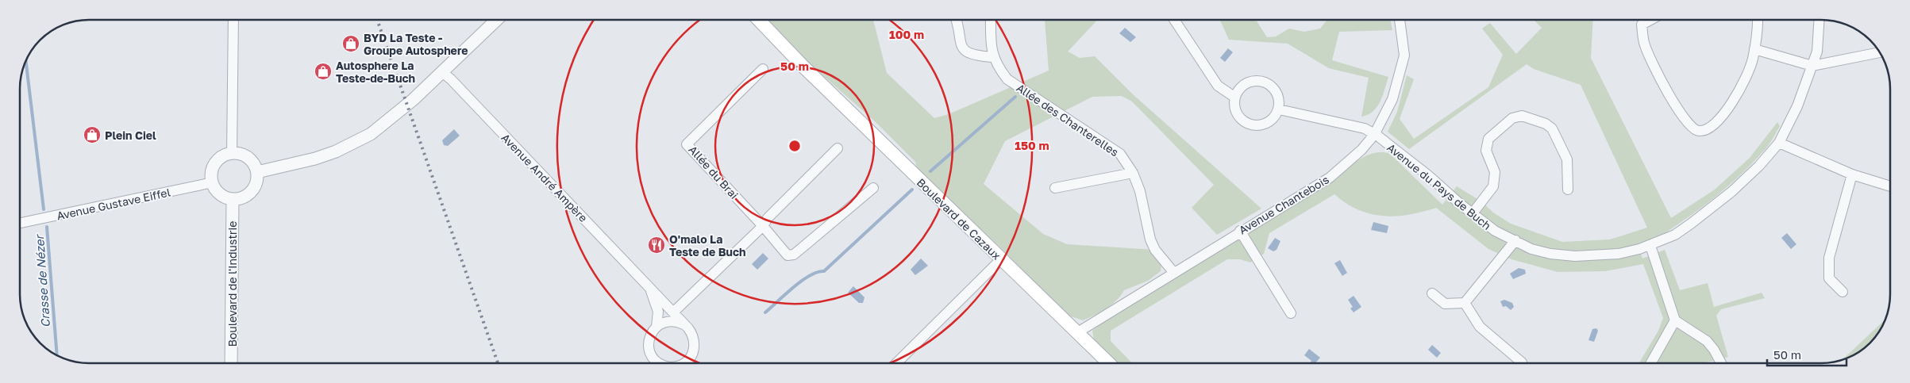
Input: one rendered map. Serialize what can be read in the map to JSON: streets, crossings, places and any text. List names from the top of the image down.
{
  "streets": {
    "main road": ["Boulevard de Cazaux"],
    "street": [
      "Allée des Chanterelles",
      "Allée du Brai",
      "Avenue André Ampère",
      "Avenue du Pays de Buch",
      "Avenue Gustave Eiffel",
      "Avenue Chantebois",
      "Boulevard de l'Industrie"
    ]
  },
  "crossings": [
    ["Allée des Chanterelles", "Avenue Chantebois"],
    ["Avenue du Pays de Buch", "Avenue Chantebois"],
    ["Avenue Gustave Eiffel", "Boulevard de l'Industrie"],
    ["Avenue Chantebois", "Boulevard de Cazaux"]
  ],
  "water": ["Crasse de Nézer"],
  "places": {
    "shop": ["BYD La Teste - Groupe Autosphere", "Autosphere La Teste-de-Buch", "Plein Ciel"],
    "restaurant": ["O'malo La Teste de Buch"]
  },
  "scale_bar": "50 m",
  "rings": ["100 m", "50 m", "150 m"]
}
